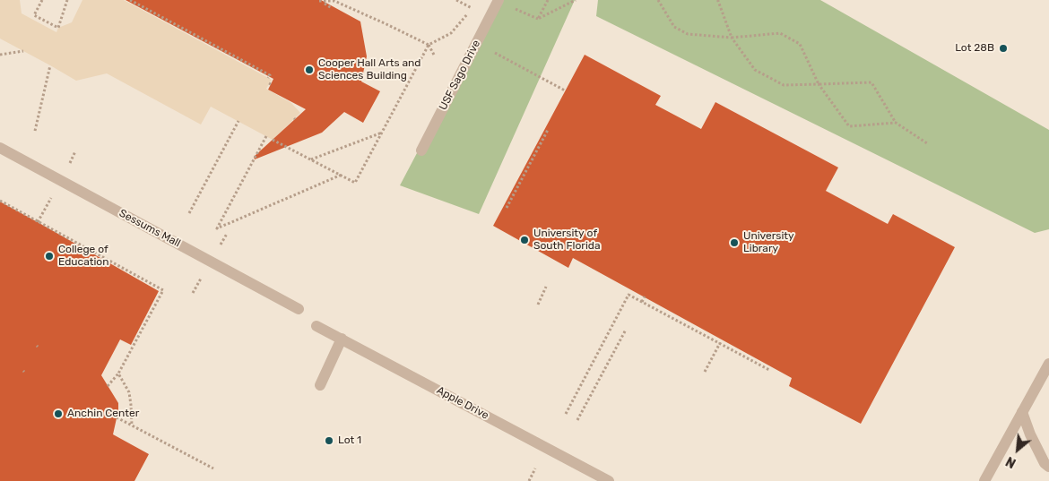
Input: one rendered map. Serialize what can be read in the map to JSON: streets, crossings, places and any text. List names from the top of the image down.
{
  "streets": {
    "street": ["USF Sago Drive", "Sessums Mall", "Apple Drive"]
  },
  "places": [
    "Lot 28B",
    "Cooper Hall Arts and Sciences Building",
    "University of South Florida",
    "University Library",
    "College of Education",
    "Anchin Center",
    "Lot 1"
  ],
  "north": "bottom left"
}
